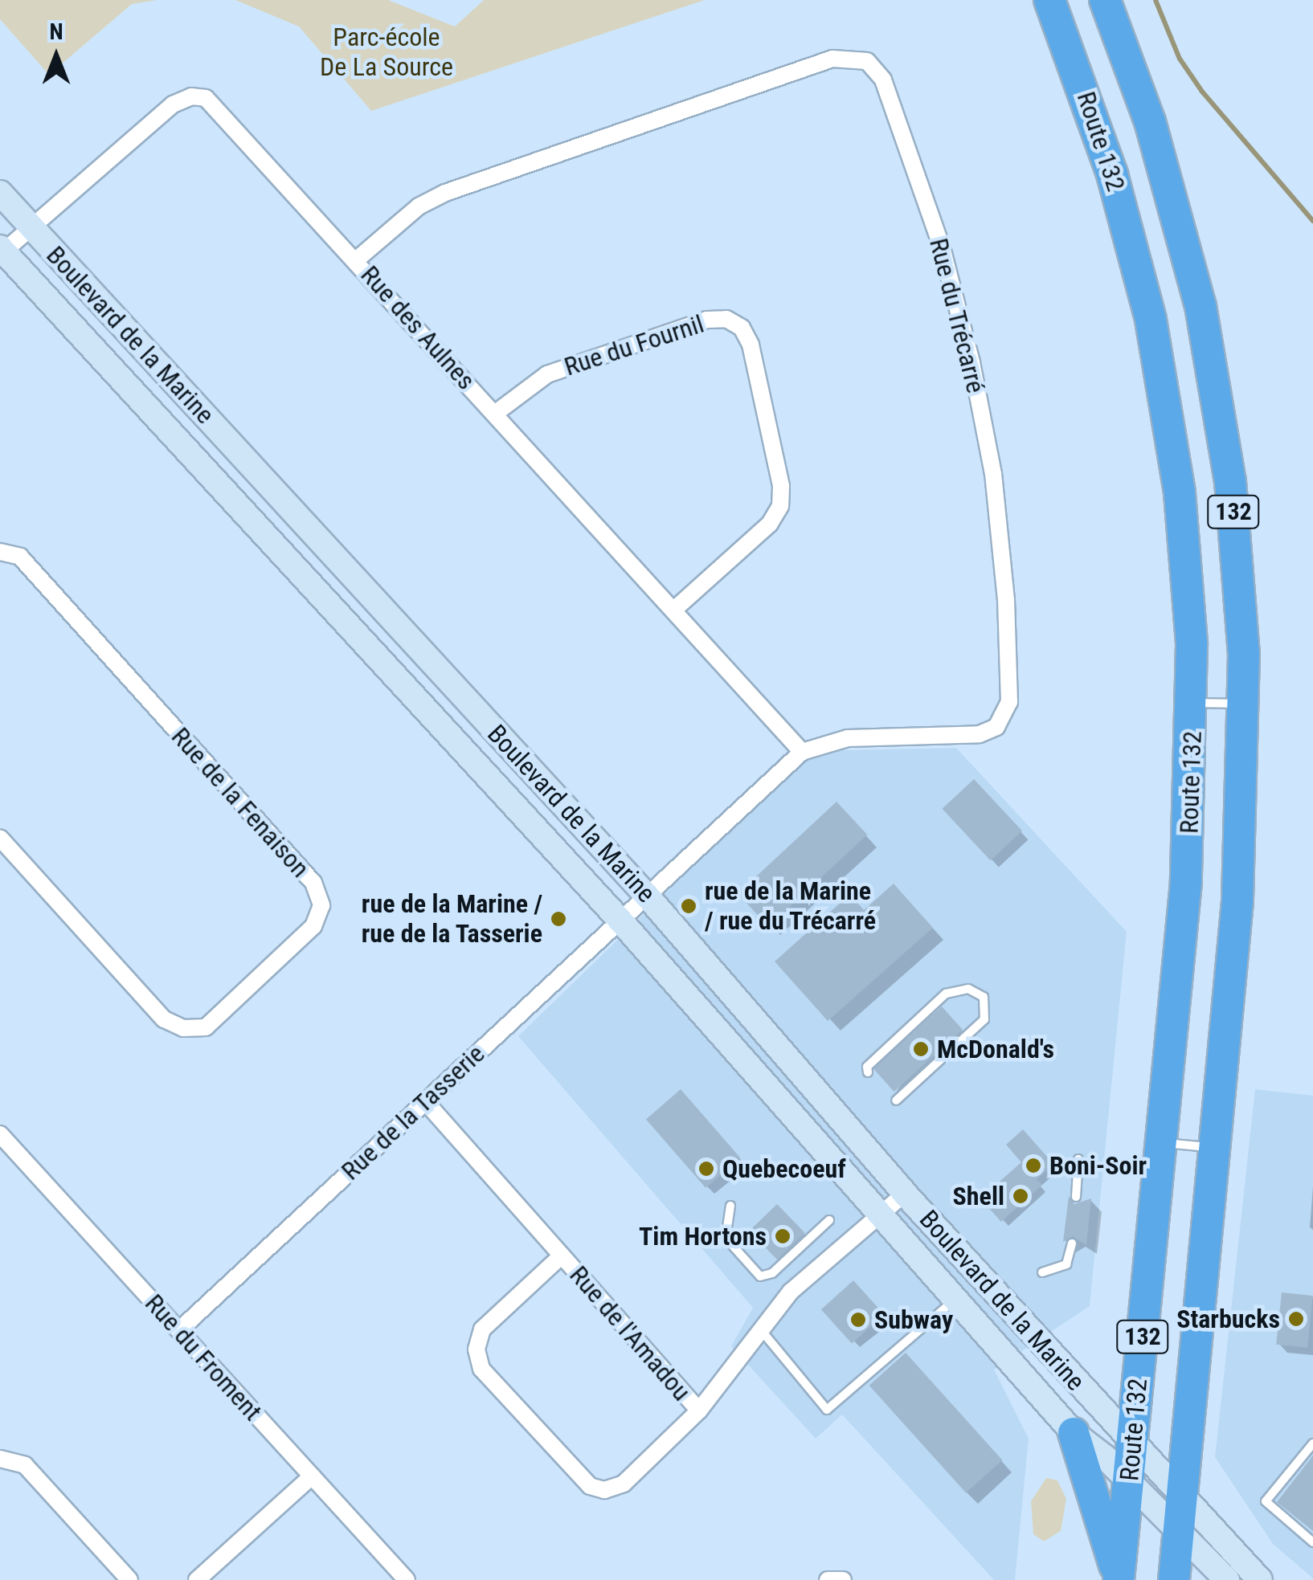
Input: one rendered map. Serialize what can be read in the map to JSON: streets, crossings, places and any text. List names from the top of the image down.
{
  "streets": {
    "highway": ["Route 132", "132"],
    "street": [
      "Rue du Trécarré",
      "Rue des Aulnes",
      "Boulevard de la Marine",
      "Rue du Fournil",
      "Rue de la Fenaison",
      "Rue de la Tasserie",
      "Rue de l'Amadou",
      "Rue du Froment"
    ]
  },
  "crossings": [
    ["Route 132", "Boulevard de la Marine"],
    ["Rue du Trécarré", "Rue des Aulnes"],
    ["Rue du Trécarré", "Boulevard de la Marine"],
    ["Rue du Trécarré", "Rue de la Tasserie"],
    ["Rue des Aulnes", "Boulevard de la Marine"],
    ["Rue des Aulnes", "Rue du Fournil"],
    ["Boulevard de la Marine", "Rue de la Tasserie"],
    ["Boulevard de la Marine", "Rue de l'Amadou"],
    ["Rue de la Tasserie", "Rue de l'Amadou"],
    ["Rue de la Tasserie", "Rue du Froment"]
  ],
  "parks": ["Parc-école De La Source"],
  "places": [
    "rue de la Marine / rue du Trécarré",
    "rue de la Marine / rue de la Tasserie",
    "McDonald's",
    "Boni-Soir",
    "Quebecoeuf",
    "Shell",
    "Tim Hortons",
    "Starbucks",
    "Subway"
  ],
  "north": "top"
}
